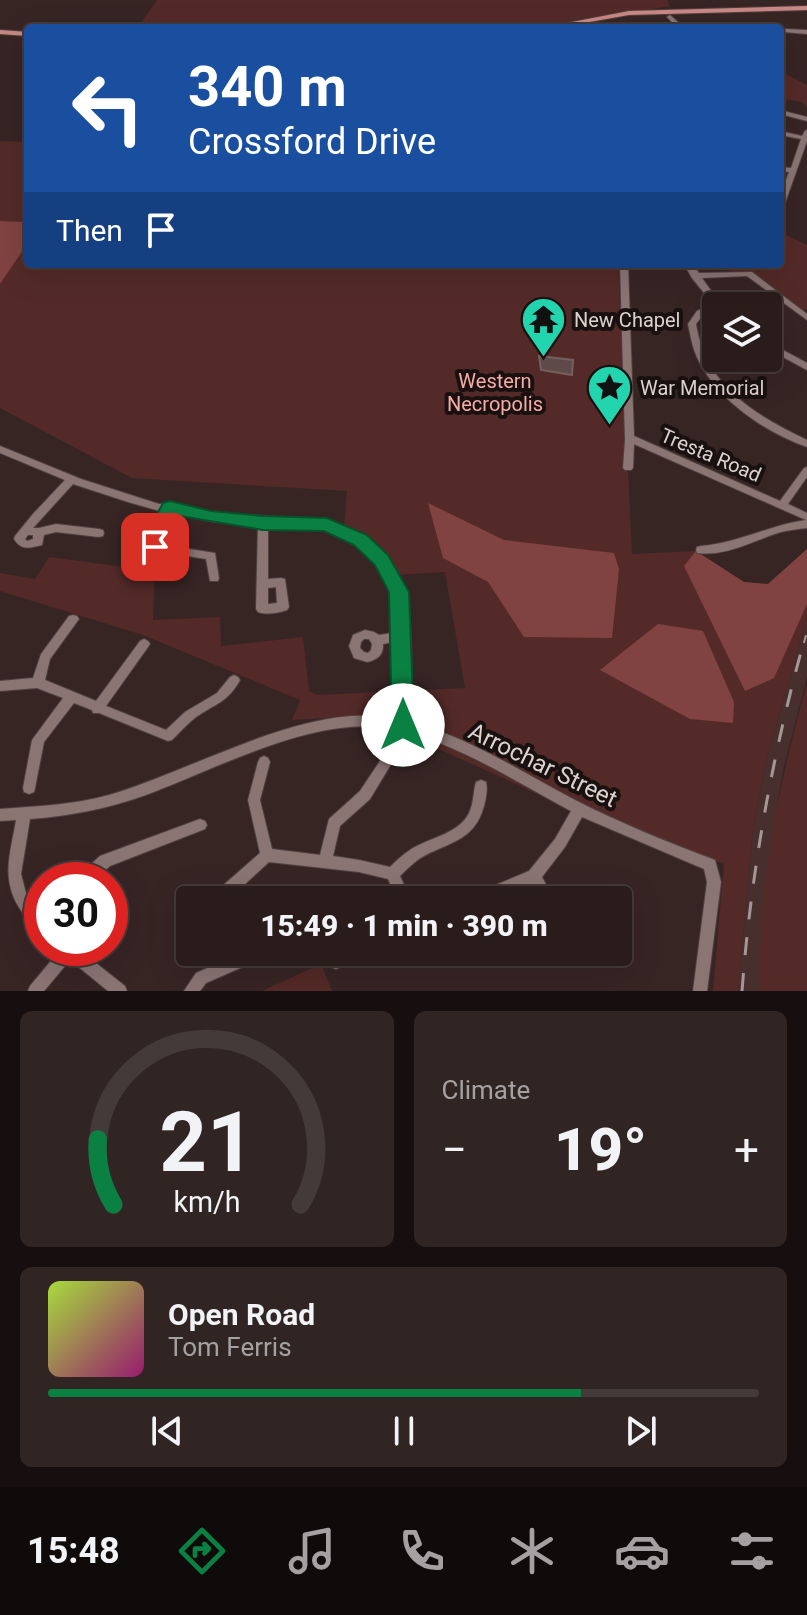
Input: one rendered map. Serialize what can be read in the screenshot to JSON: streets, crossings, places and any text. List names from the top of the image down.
{
  "streets": {
    "street": ["Tresta Road", "Arrochar Street"]
  },
  "parks": ["Western Necropolis"],
  "places": {
    "temple": ["New Chapel"],
    "place": ["War Memorial"]
  },
  "page": {
    "turn": ["340 m", "Crossford Drive"],
    "then": "Then",
    "limit": "30",
    "trip": "15:49 · 1 min · 390 m",
    "tile": "Climate",
    "heat": ["−", "19°", "+"],
    "song": ["Open Road", "Tom Ferris"],
    "tabs": "15:48",
    "gauge": ["21", "km/h"]
  }
}
